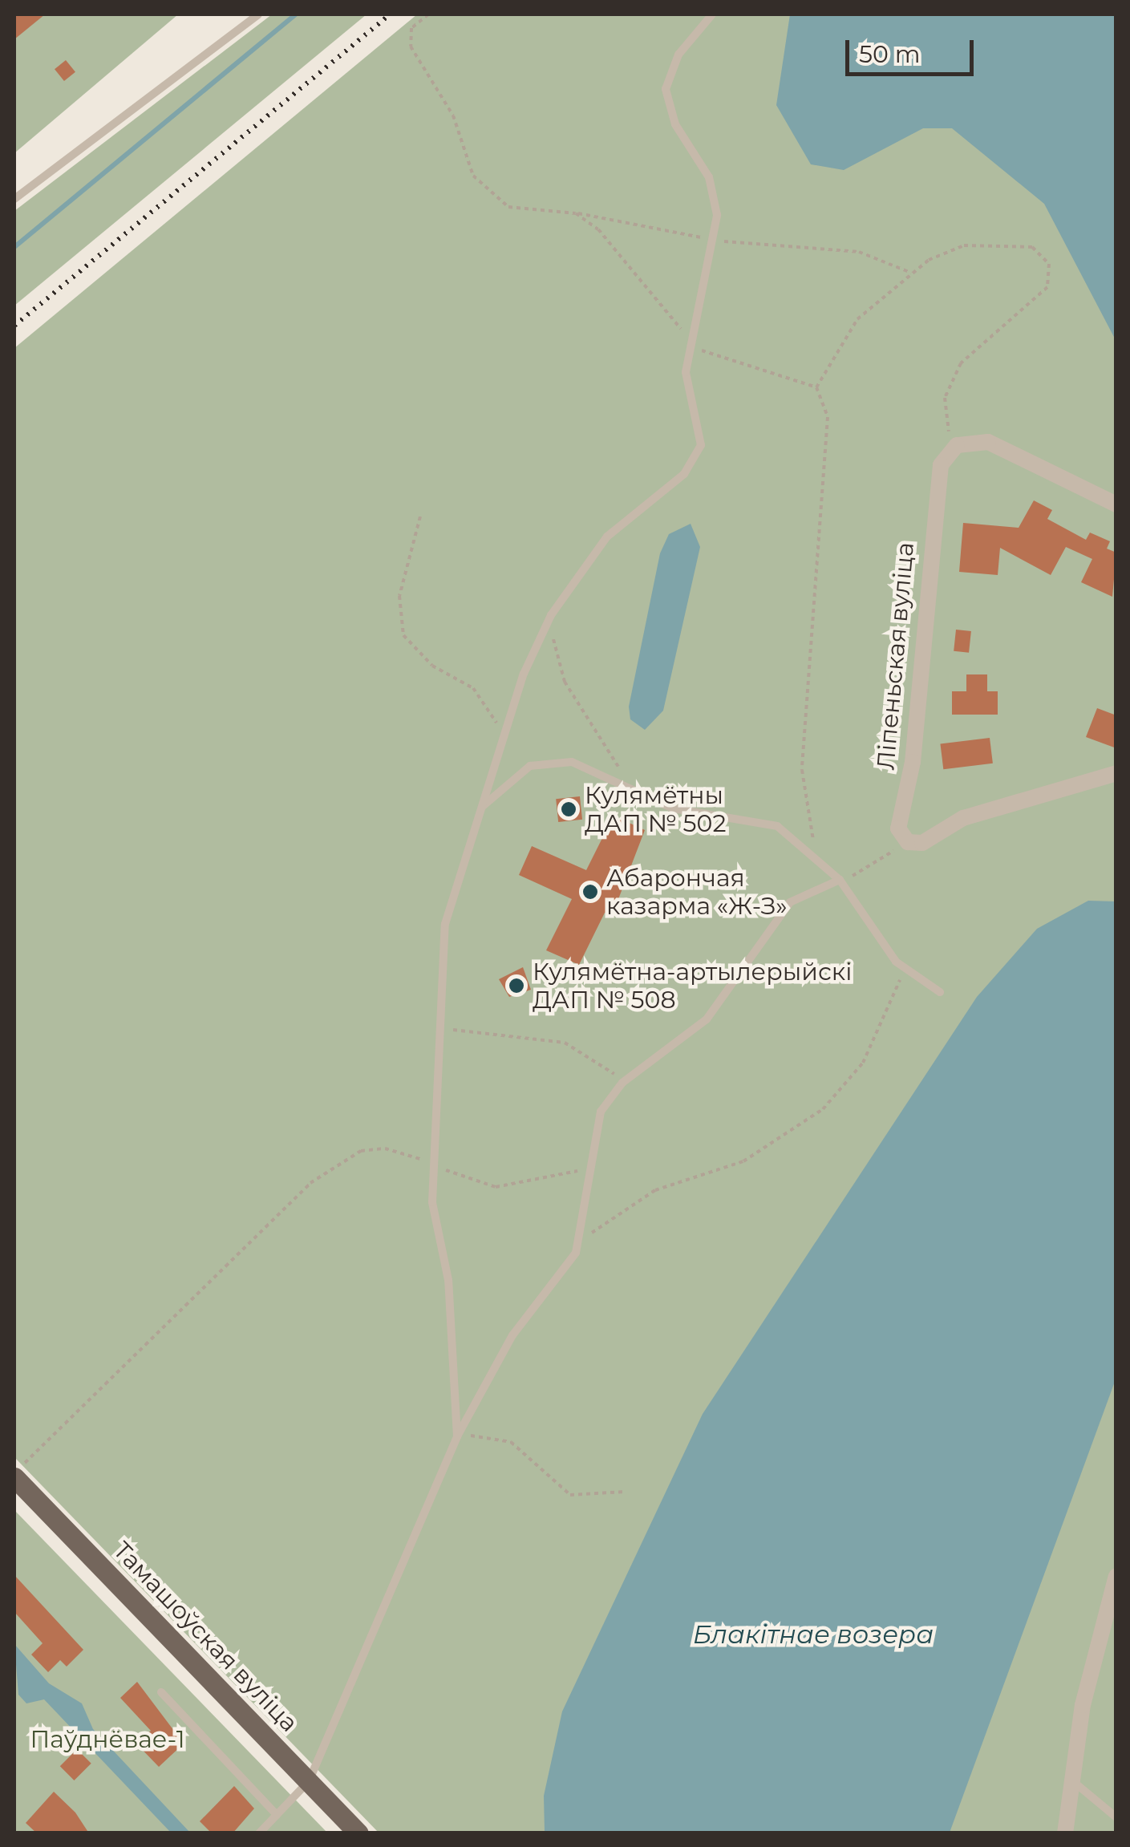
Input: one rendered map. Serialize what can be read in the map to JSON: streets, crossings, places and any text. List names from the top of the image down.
{
  "streets": {
    "main road": ["Тамашоўская вуліца"],
    "street": ["Ліпеньская вуліца"]
  },
  "water": ["Блакітнае возера"],
  "parks": ["Паўднёвае-1"],
  "places": ["Кулямётны ДАП № 502", "Абарончая казарма «Ж-З»", "Кулямётна-артылерыйскі ДАП № 508"],
  "scale_bar": "50 m"
}
